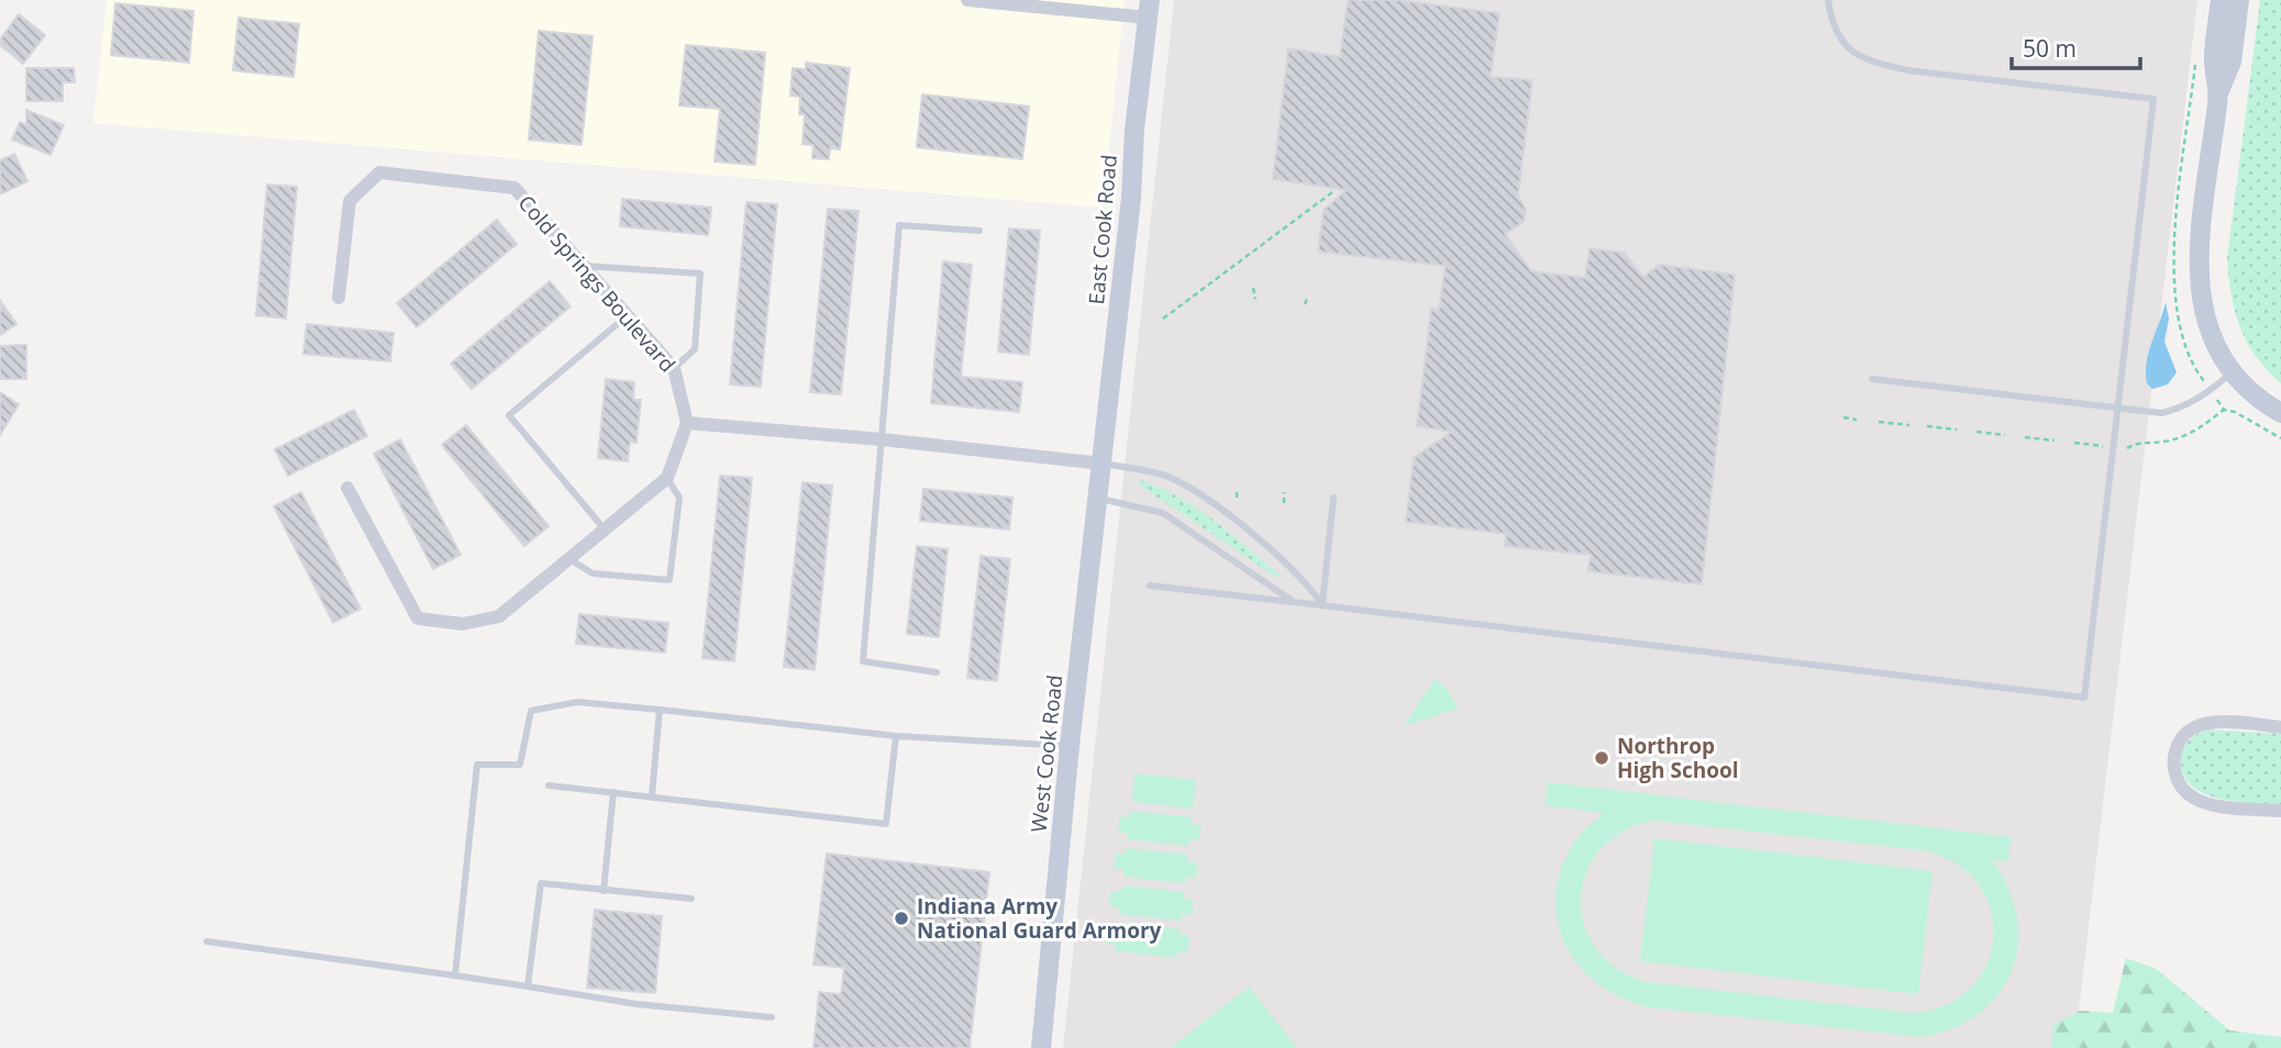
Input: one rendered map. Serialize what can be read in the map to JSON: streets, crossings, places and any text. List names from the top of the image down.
{
  "streets": {
    "main road": ["East Cook Road", "West Cook Road"],
    "street": ["Cold Springs Boulevard"]
  },
  "crossings": [
    ["East Cook Road", "West Cook Road"]
  ],
  "places": ["Northrop High School", "Indiana Army National Guard Armory"],
  "scale_bar": "50 m"
}
